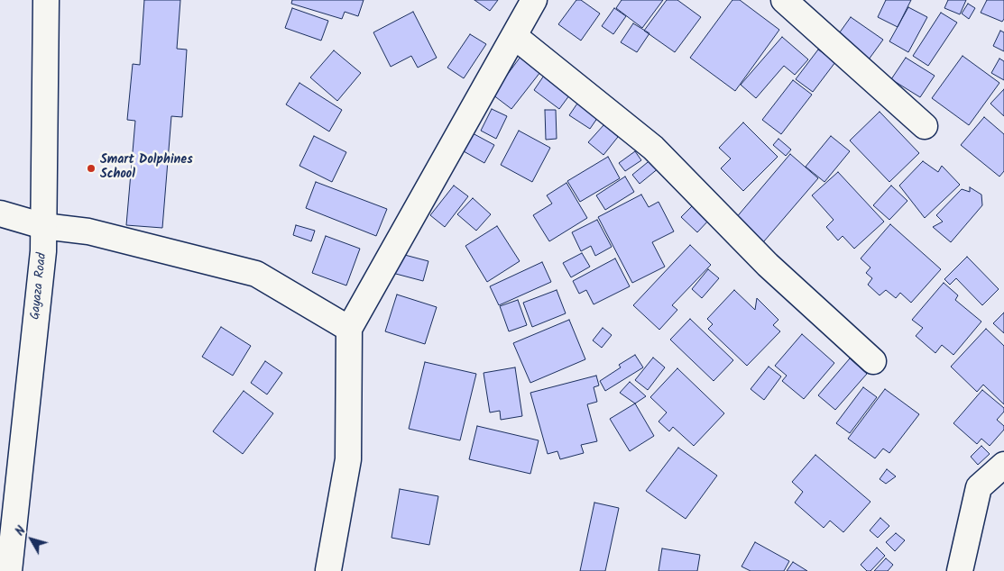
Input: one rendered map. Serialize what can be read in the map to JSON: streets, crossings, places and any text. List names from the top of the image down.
{
  "streets": {
    "street": ["Gayaza Road"]
  },
  "places": ["Smart Dolphines School"],
  "north": "top left"
}
